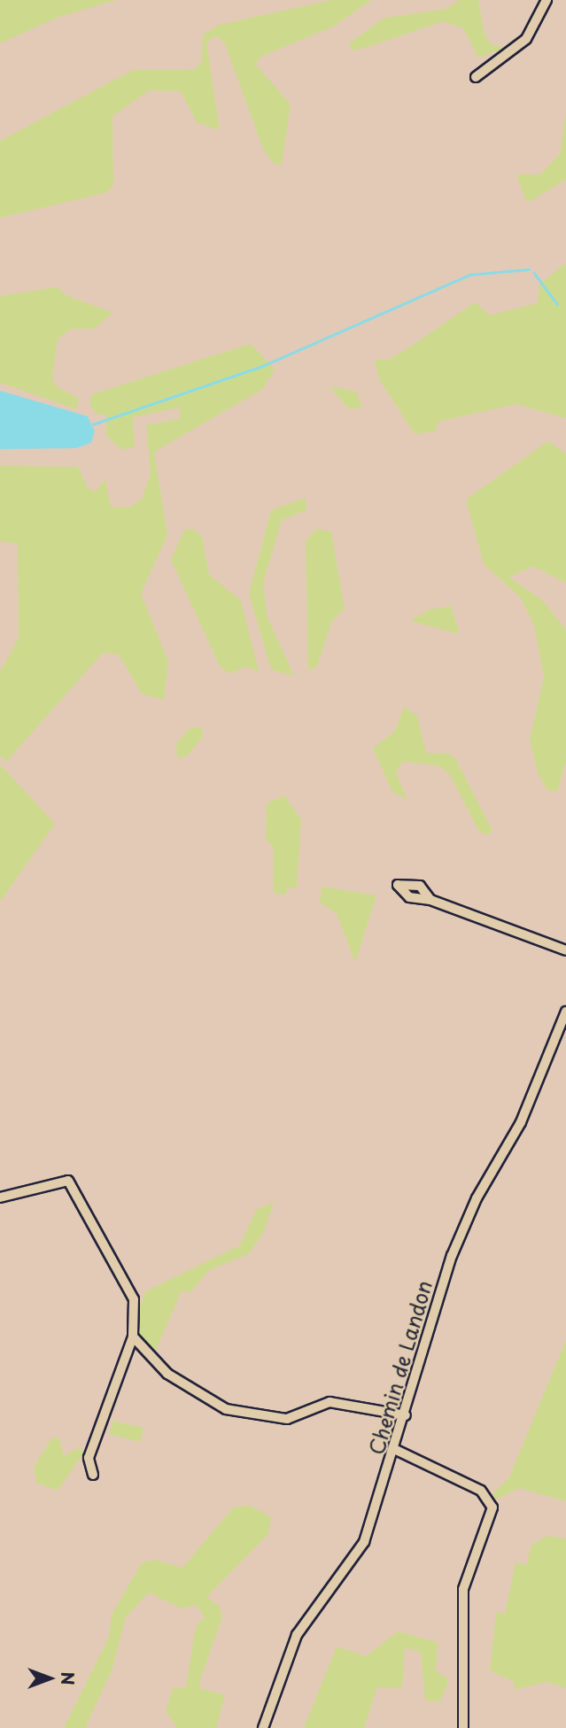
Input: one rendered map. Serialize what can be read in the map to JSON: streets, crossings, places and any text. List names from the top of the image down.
{
  "streets": {
    "street": ["Chemin de Landon"]
  },
  "north": "right"
}
